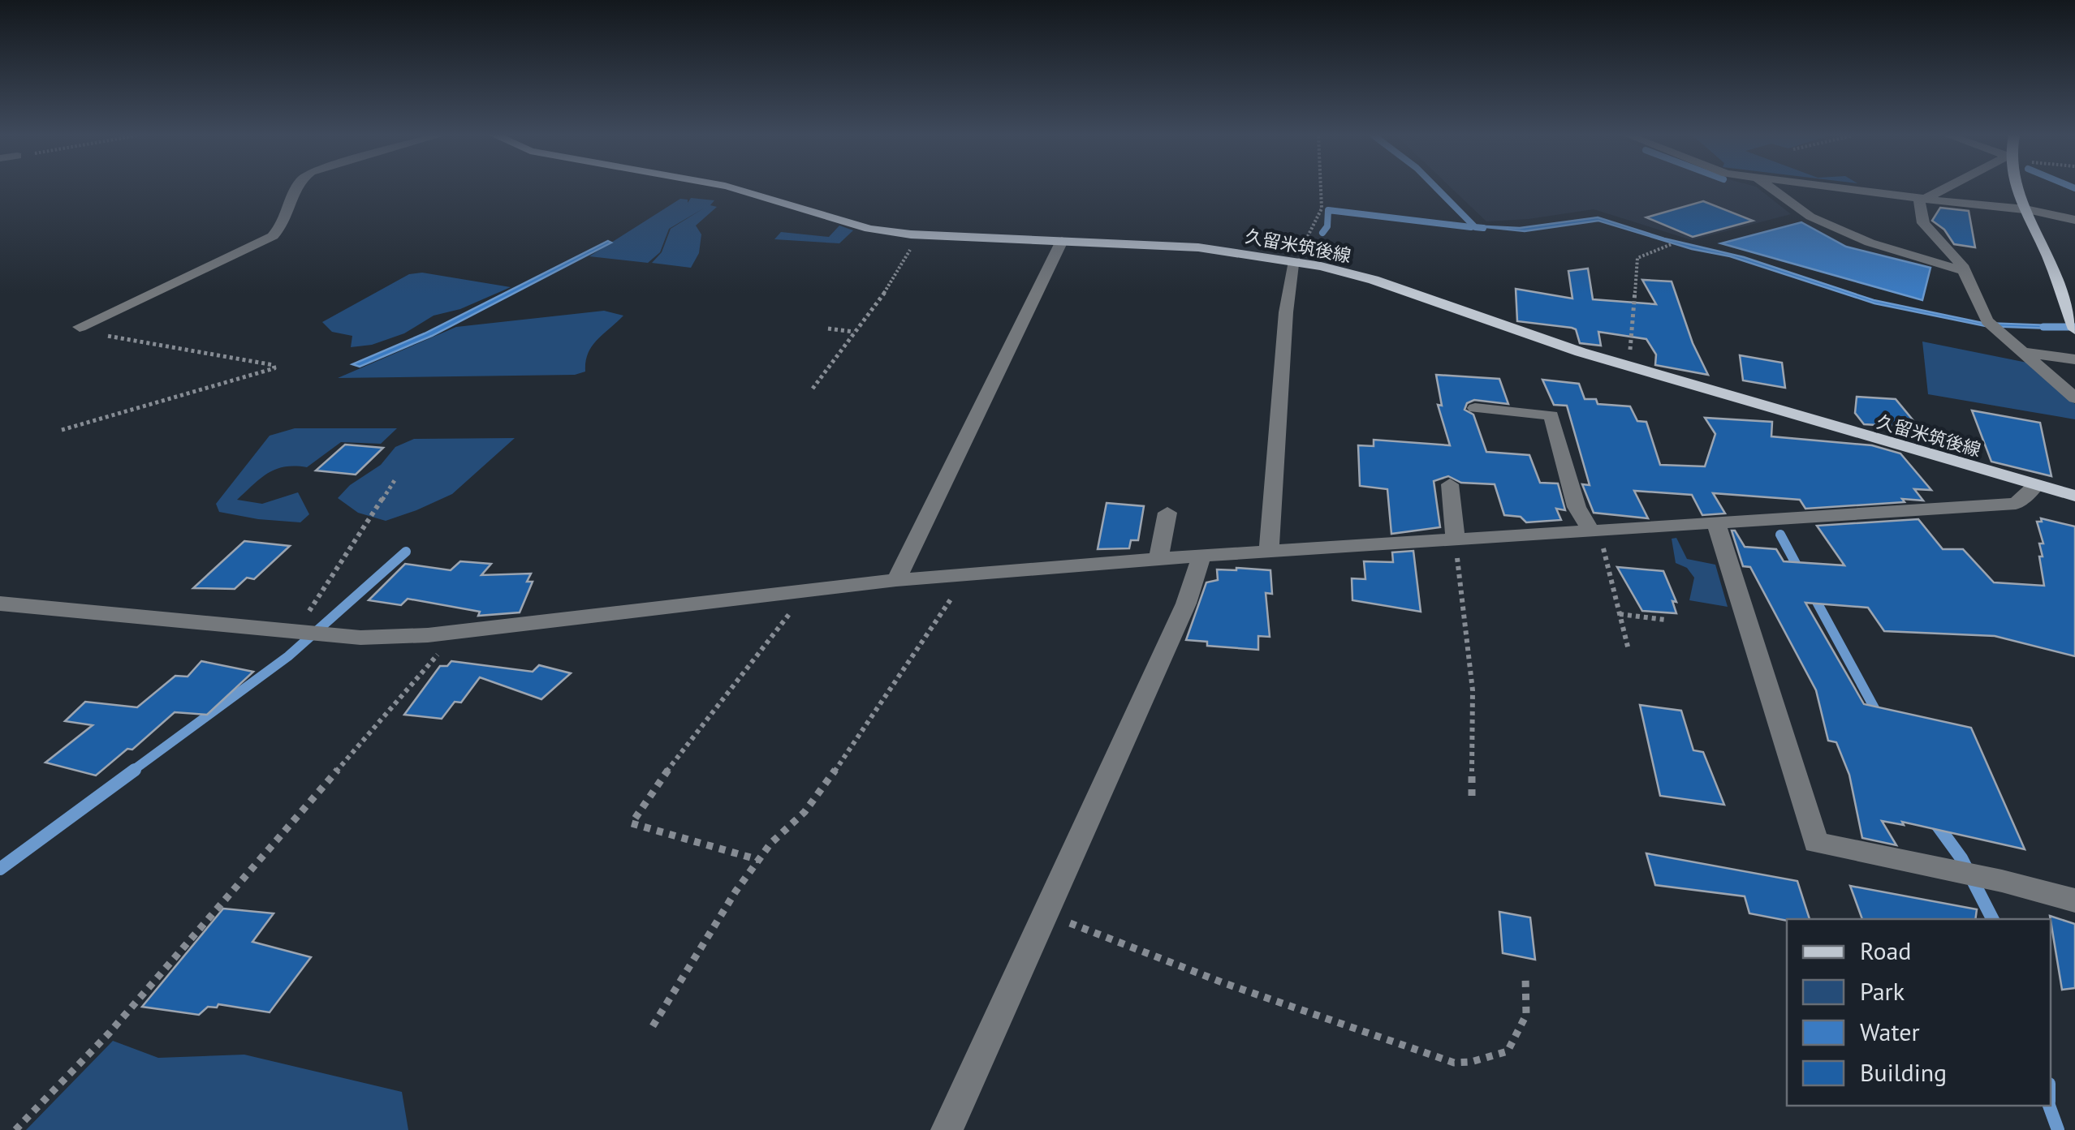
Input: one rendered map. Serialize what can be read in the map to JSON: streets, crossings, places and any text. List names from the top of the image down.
{
  "streets": {
    "main road": ["久留米筑後線"]
  },
  "legend": [
    "Road",
    "Park",
    "Water",
    "Building"
  ]
}
